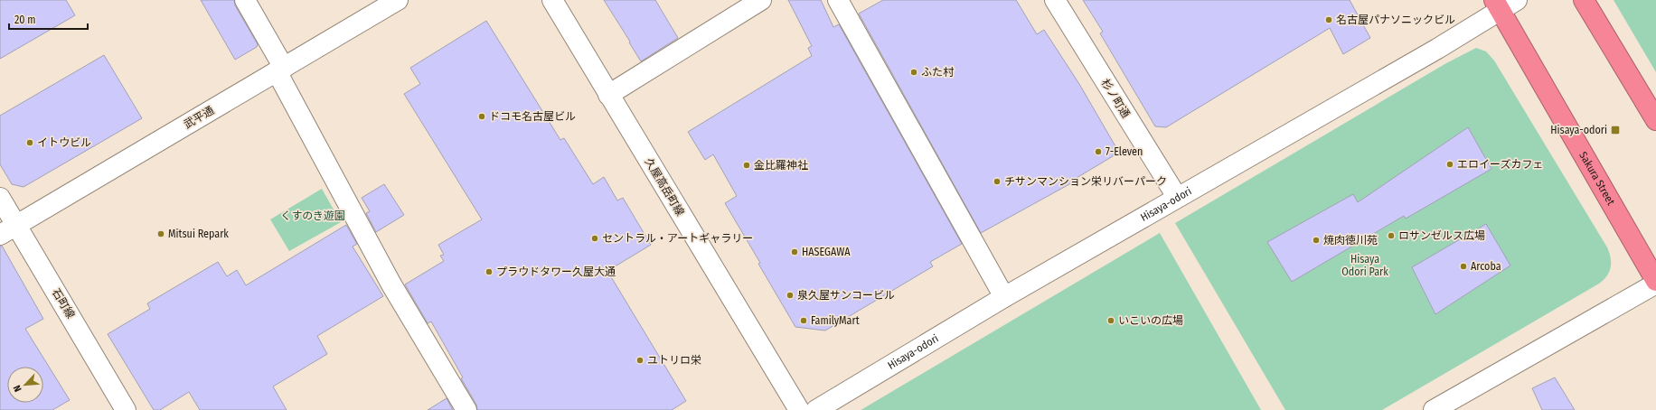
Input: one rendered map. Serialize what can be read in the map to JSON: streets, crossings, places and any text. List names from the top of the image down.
{
  "streets": {
    "highway": ["Sakura Street"],
    "street": [
      "杉ノ町通",
      "武平通",
      "久屋高岳町線",
      "Hisaya-odori",
      "石町線"
    ]
  },
  "crossings": [
    ["杉ノ町通", "Hisaya-odori"],
    ["武平通", "石町線"],
    ["Sakura Street", "Hisaya-odori"]
  ],
  "parks": ["くすのき遊園", "Hisaya Odori Park"],
  "places": {
    "other": [
      "名古屋パナソニックビル",
      "ふた村",
      "ドコモ名古屋ビル",
      "イトウビル",
      "7-Eleven",
      "エロイーズカフェ",
      "金比羅神社",
      "チサンマンション栄リバーパーク",
      "Mitsui Repark",
      "ロサンゼルス広場",
      "セントラル・アートギャラリー",
      "焼肉徳川苑",
      "HASEGAWA",
      "Arcoba",
      "プラウドタワー久屋大通",
      "泉久屋サンコービル",
      "FamilyMart",
      "いこいの広場",
      "ユトリロ栄"
    ],
    "transit": ["Hisaya-odori"]
  },
  "scale_bar": "20 m",
  "north": "bottom left"
}
